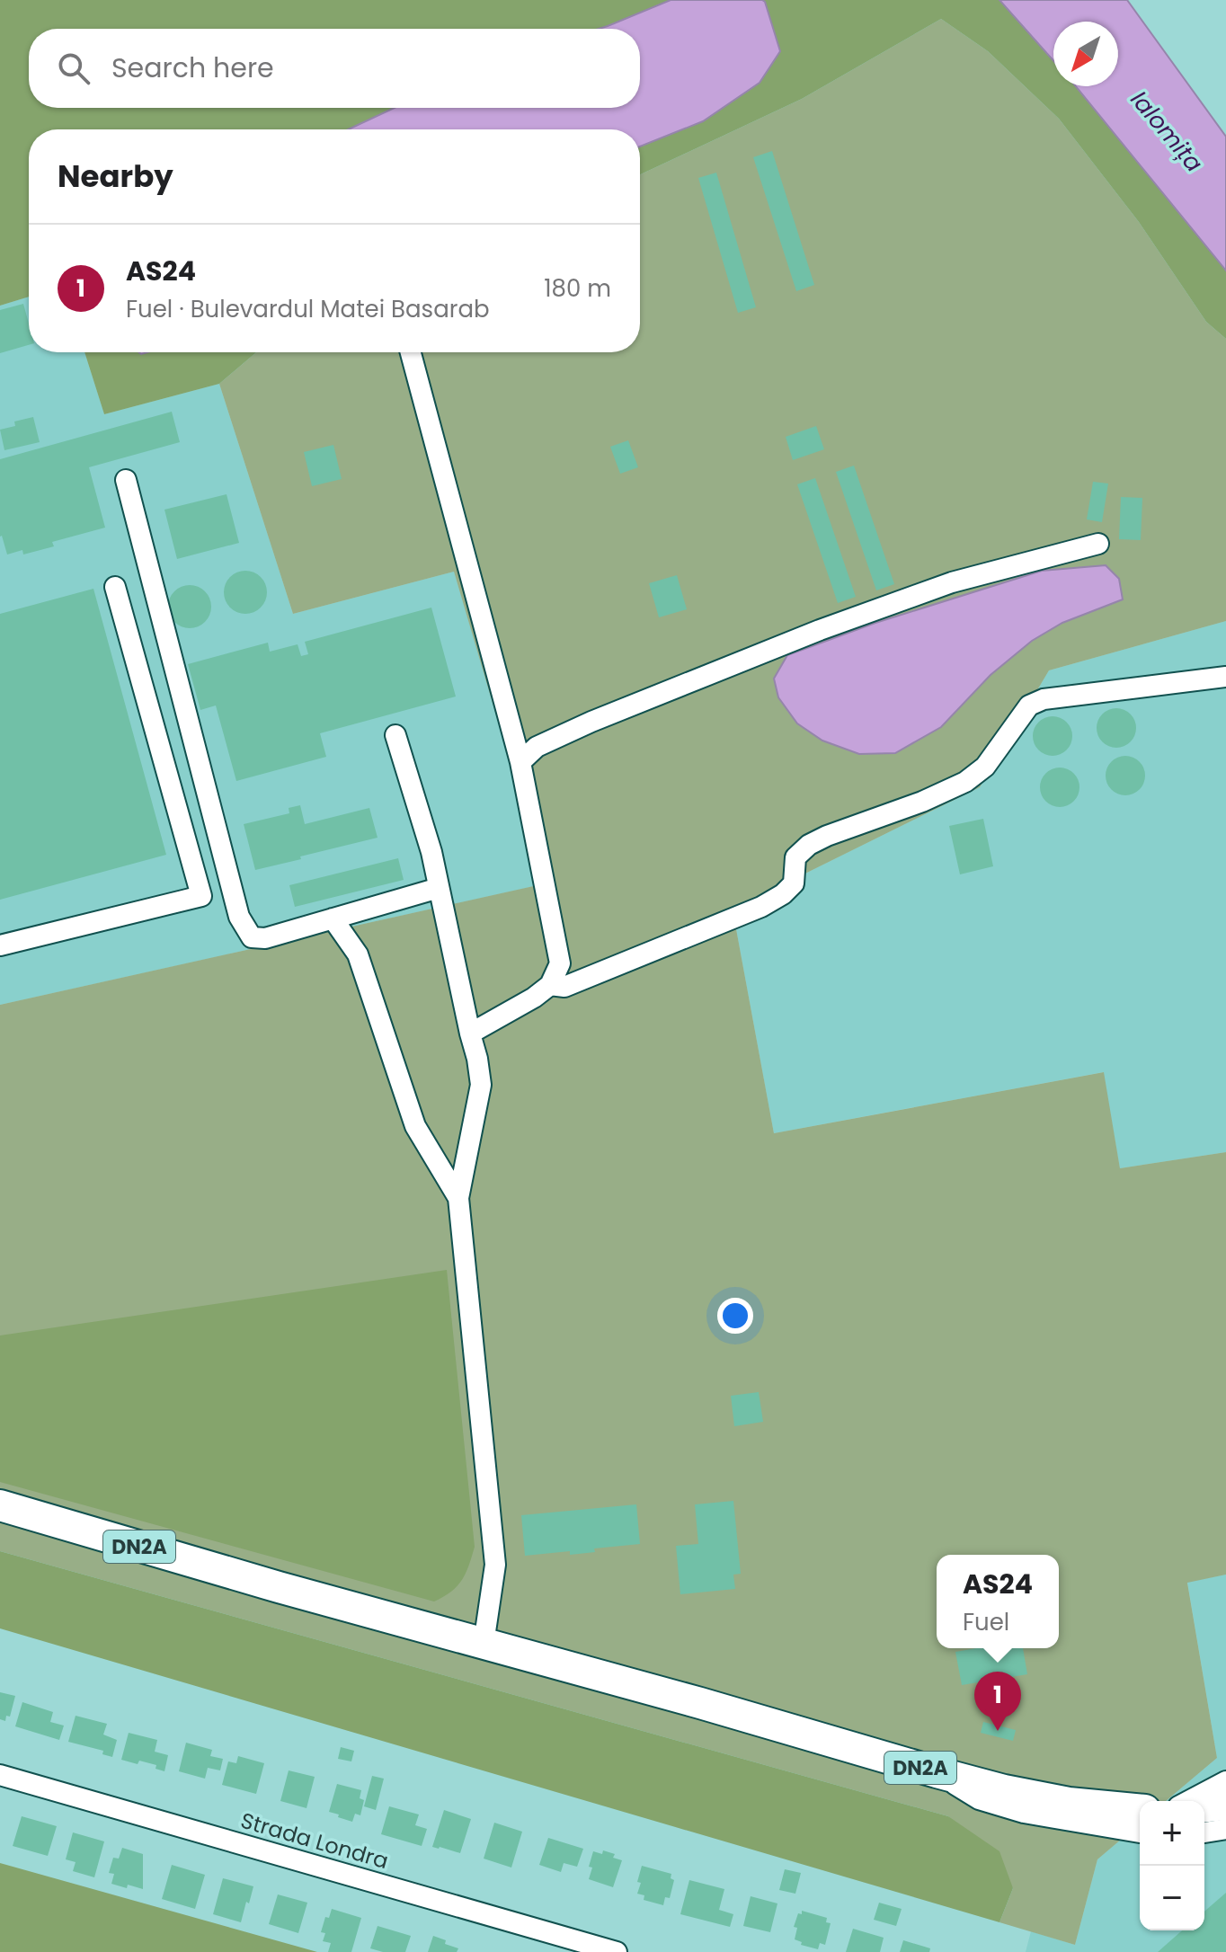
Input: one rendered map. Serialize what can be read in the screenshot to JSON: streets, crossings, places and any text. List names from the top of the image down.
{
  "streets": {
    "highway": ["DN2A"],
    "street": ["Strada Londra"]
  },
  "water": ["Ialomița"],
  "north": "bottom left",
  "page": {
    "search": "Search here",
    "heading": "Nearby",
    "list": [
      {
        "mark": "1",
        "name": "AS24",
        "note": "Fuel · Bulevardul Matei Basarab",
        "value": "180 m"
      }
    ],
    "popup": ["AS24", "Fuel"],
    "pins": "1",
    "map_buttons": ["+", "−"]
  }
}
